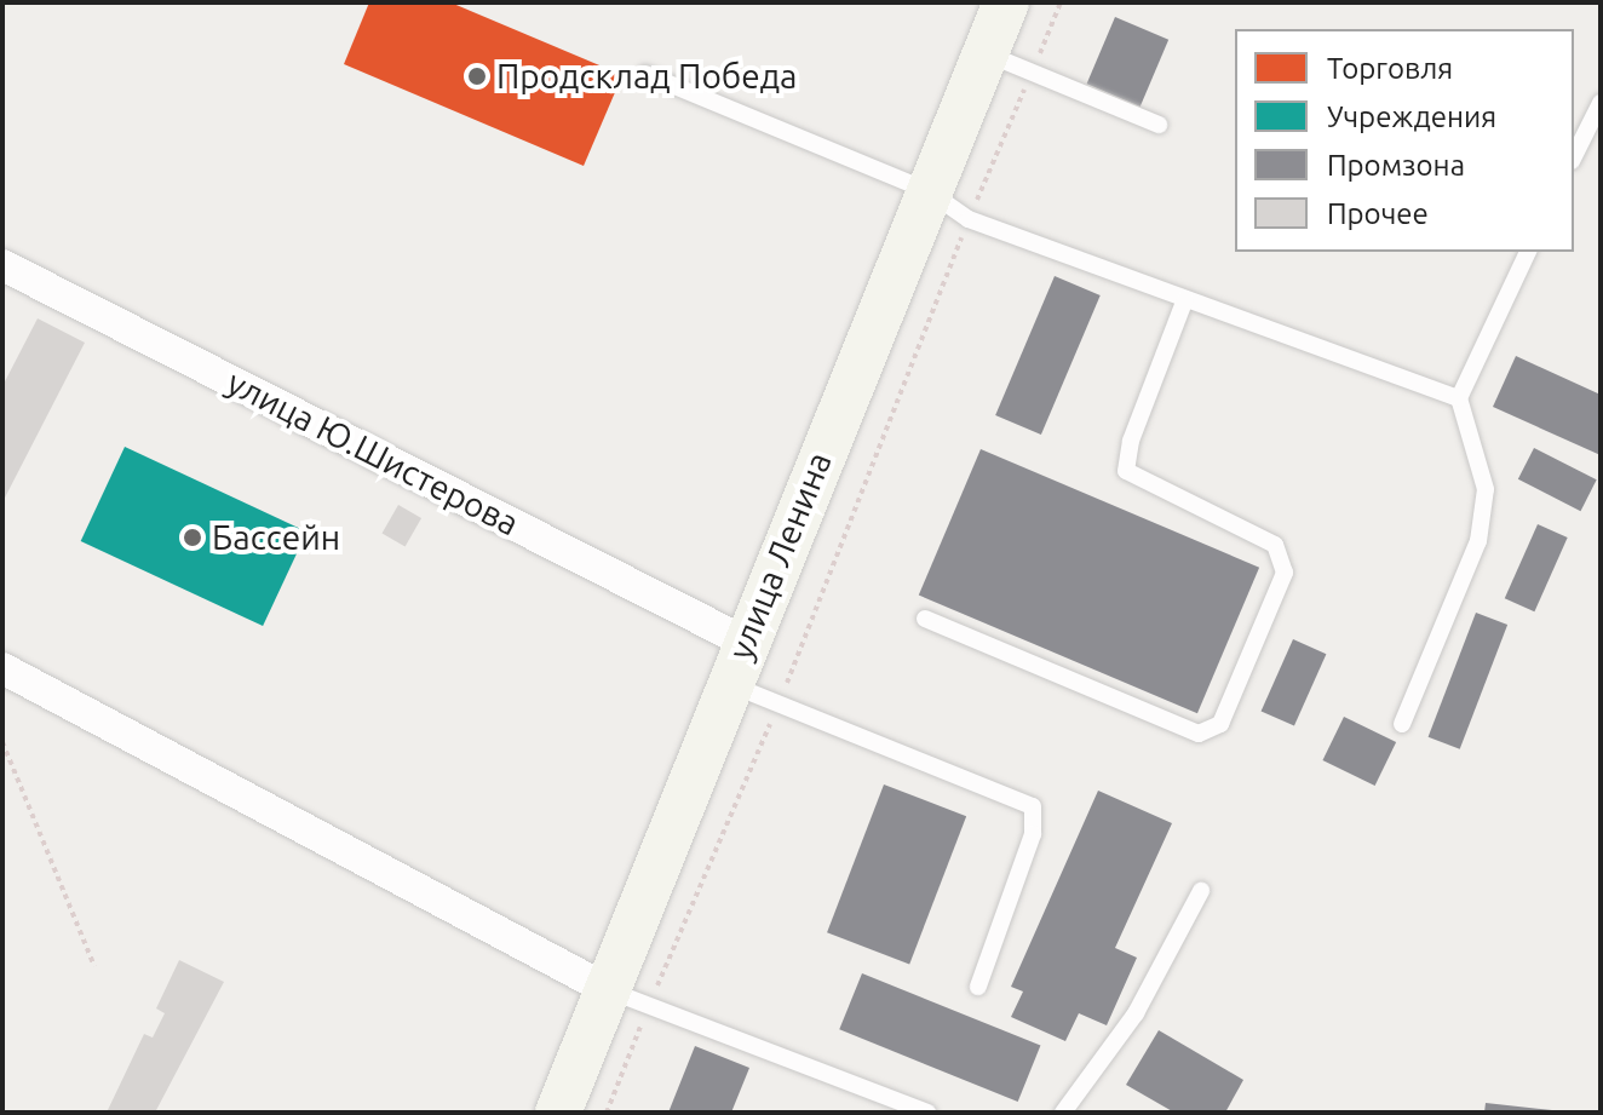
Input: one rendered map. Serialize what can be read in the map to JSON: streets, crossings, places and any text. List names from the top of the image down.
{
  "streets": {
    "main road": ["улица Ленина"],
    "street": ["улица Ю.Шистерова"]
  },
  "crossings": [
    ["улица Ю.Шистерова", "улица Ленина"]
  ],
  "places": ["Продсклад Победа", "Бассейн"],
  "legend": [
    "Торговля",
    "Учреждения",
    "Промзона",
    "Прочее"
  ]
}
